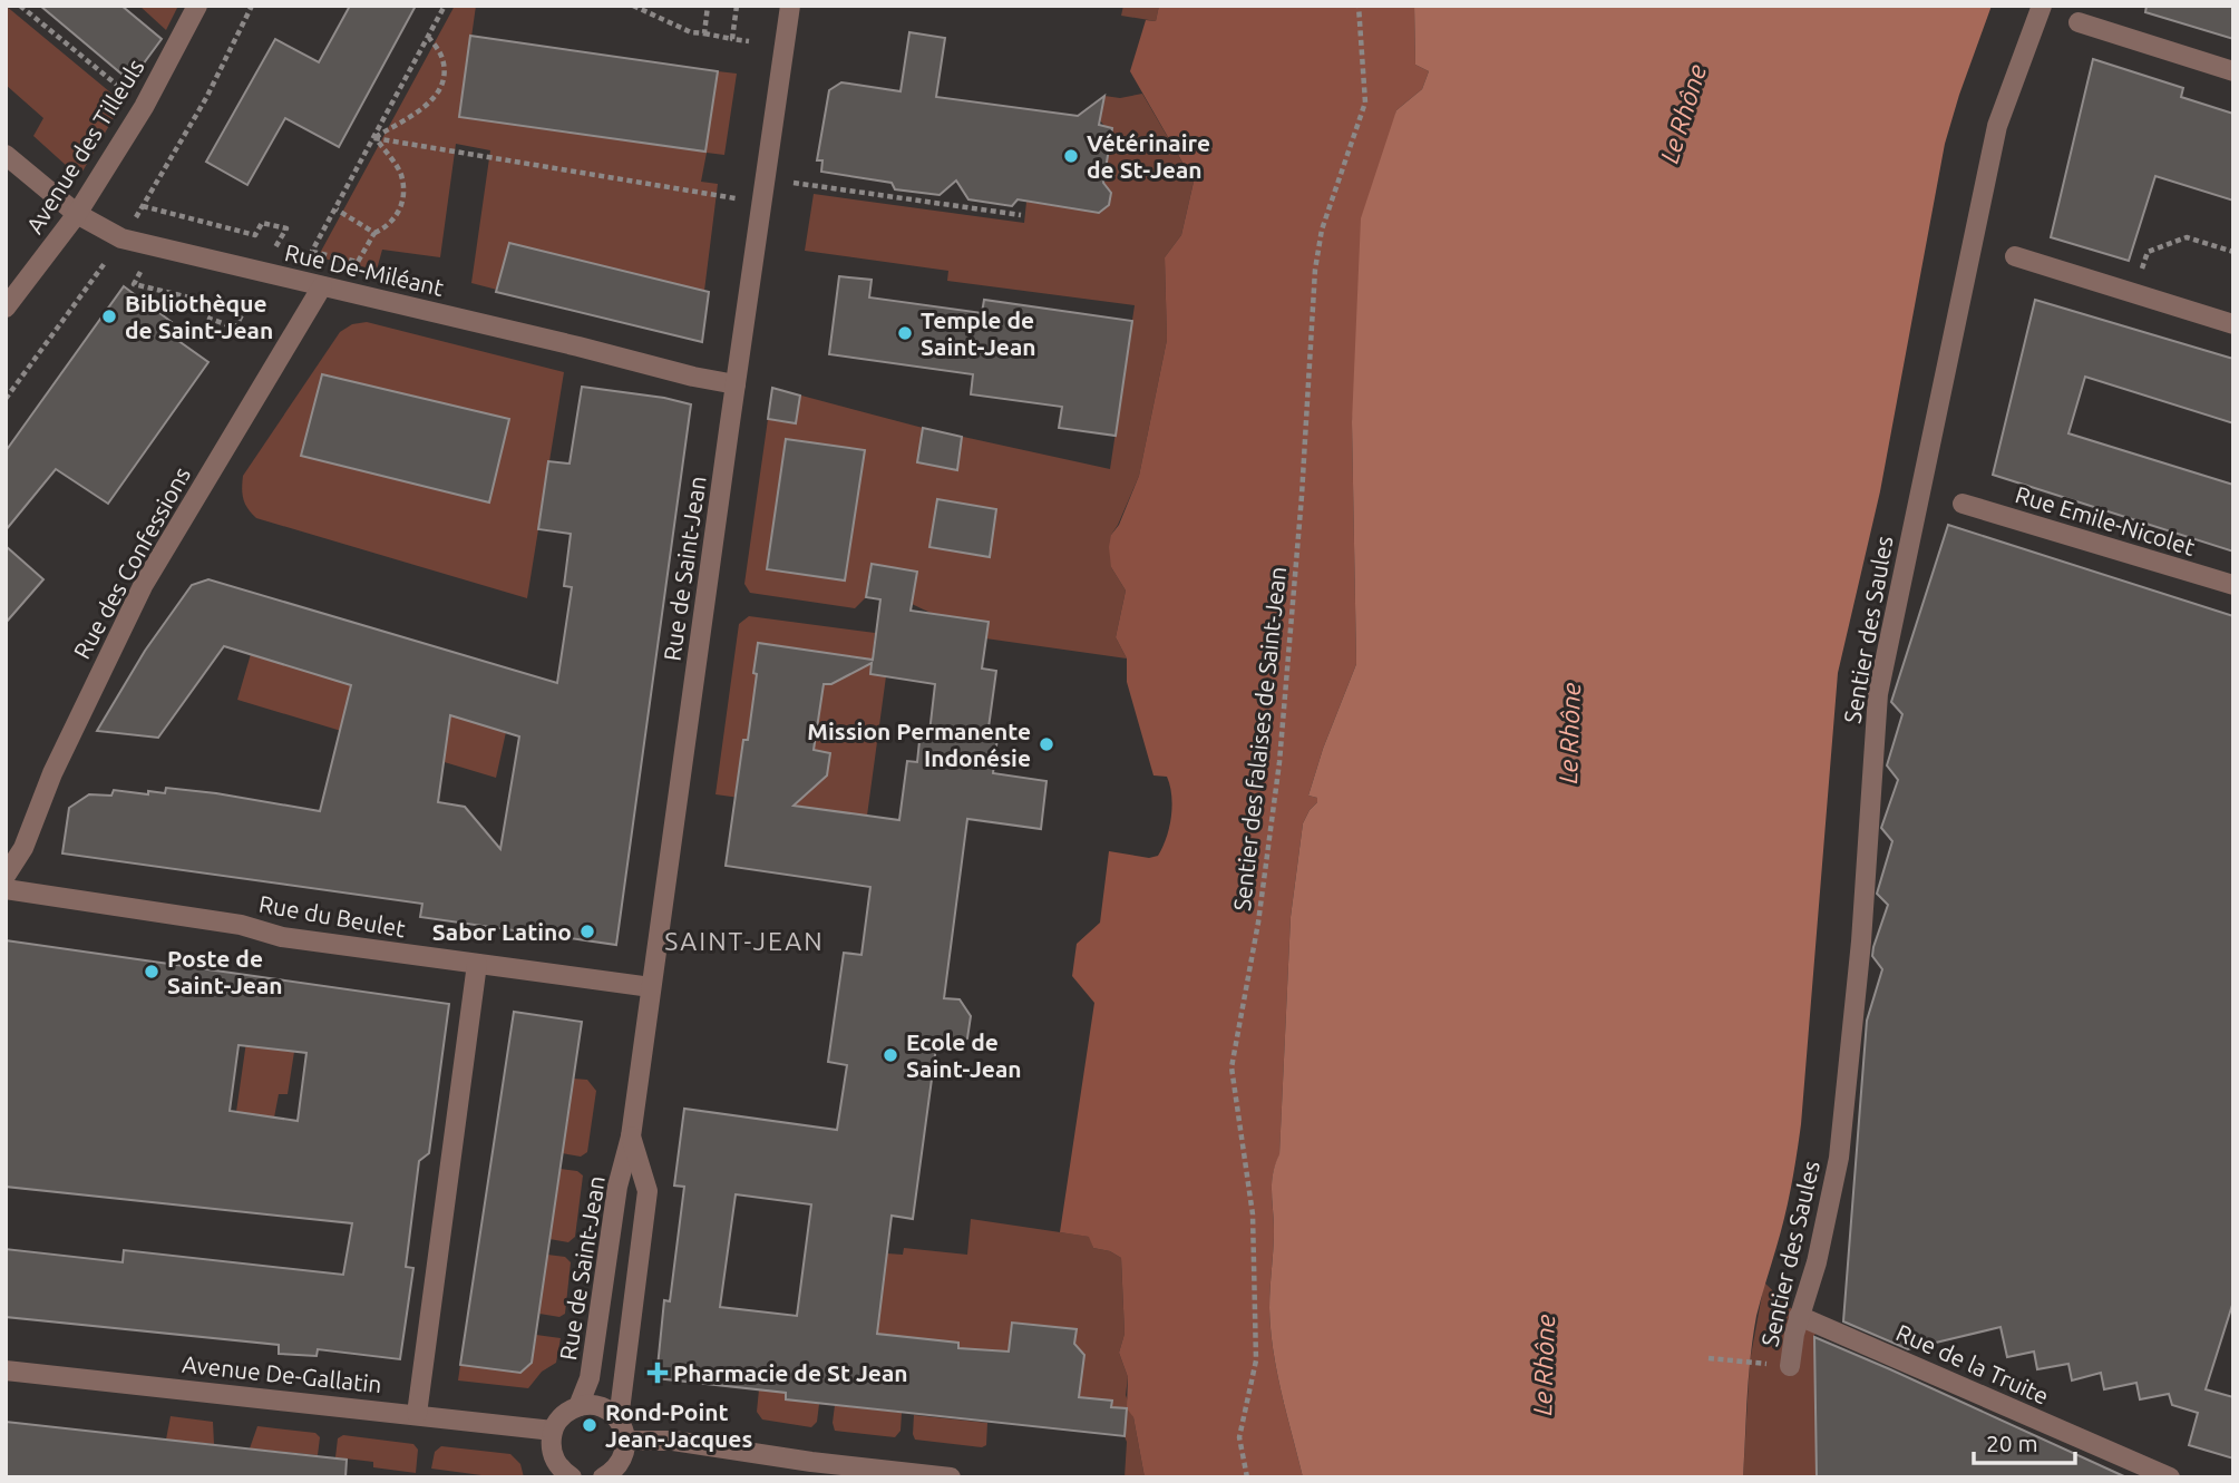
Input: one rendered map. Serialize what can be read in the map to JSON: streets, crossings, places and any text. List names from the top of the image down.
{
  "streets": {
    "street": [
      "Avenue des Tilleuls",
      "Rue De-Miléant",
      "Rue Emile-Nicolet",
      "Rue des Confessions",
      "Rue de Saint-Jean",
      "Sentier des Saules",
      "Rue du Beulet",
      "Rue de la Truite",
      "Avenue De-Gallatin"
    ],
    "path": ["Sentier des falaises de Saint-Jean"]
  },
  "crossings": [
    ["Avenue des Tilleuls", "Rue De-Miléant"],
    ["Rue De-Miléant", "Rue des Confessions"],
    ["Rue De-Miléant", "Rue de Saint-Jean"],
    ["Rue de Saint-Jean", "Rue du Beulet"],
    ["Sentier des Saules", "Rue de la Truite"]
  ],
  "districts": ["SAINT-JEAN"],
  "water": ["Le Rhône"],
  "places": {
    "other": [
      "Vétérinaire de St-Jean",
      "Bibliothèque de Saint-Jean",
      "Temple de Saint-Jean",
      "Mission Permanente Indonésie",
      "Sabor Latino",
      "Poste de Saint-Jean",
      "Ecole de Saint-Jean",
      "Rond-Point Jean-Jacques"
    ],
    "health": ["Pharmacie de St Jean"]
  },
  "scale_bar": "20 m"
}
